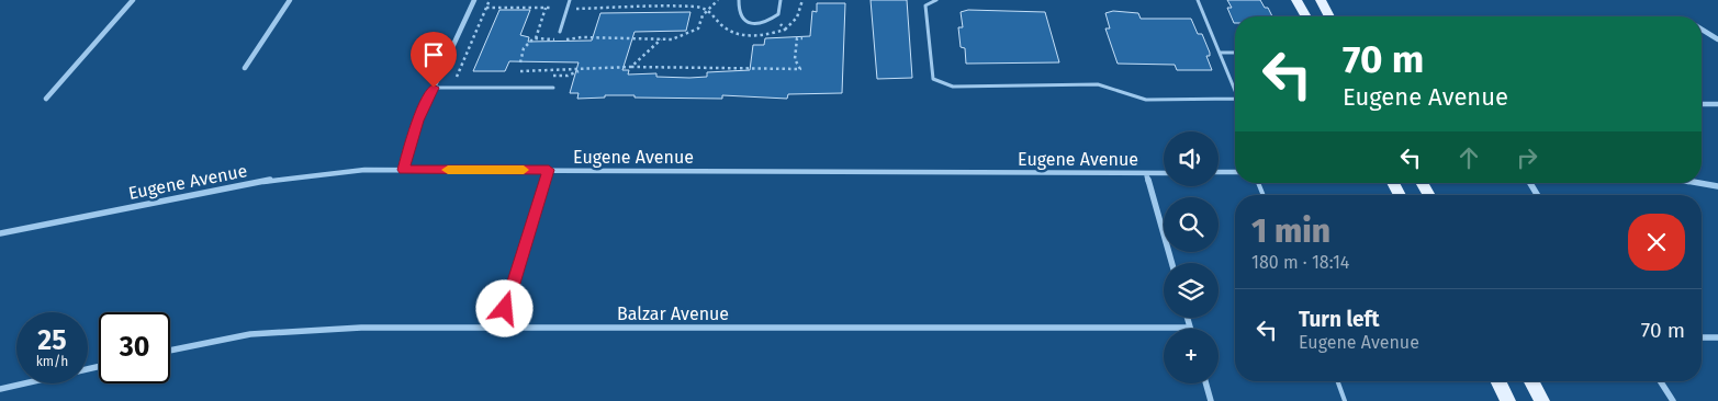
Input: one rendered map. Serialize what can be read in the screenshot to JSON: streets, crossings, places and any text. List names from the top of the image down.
{
  "streets": {
    "street": ["Eugene Avenue", "Balzar Avenue"]
  },
  "page": {
    "turn": ["70 m", "Eugene Avenue"],
    "map_buttons": "+",
    "heading": ["1 min", "180 m · 18:14"],
    "list": [
      {
        "name": "Turn left",
        "note": "Eugene Avenue",
        "value": "70 m"
      }
    ],
    "speed": "25 km/h",
    "limit": "30"
  }
}
